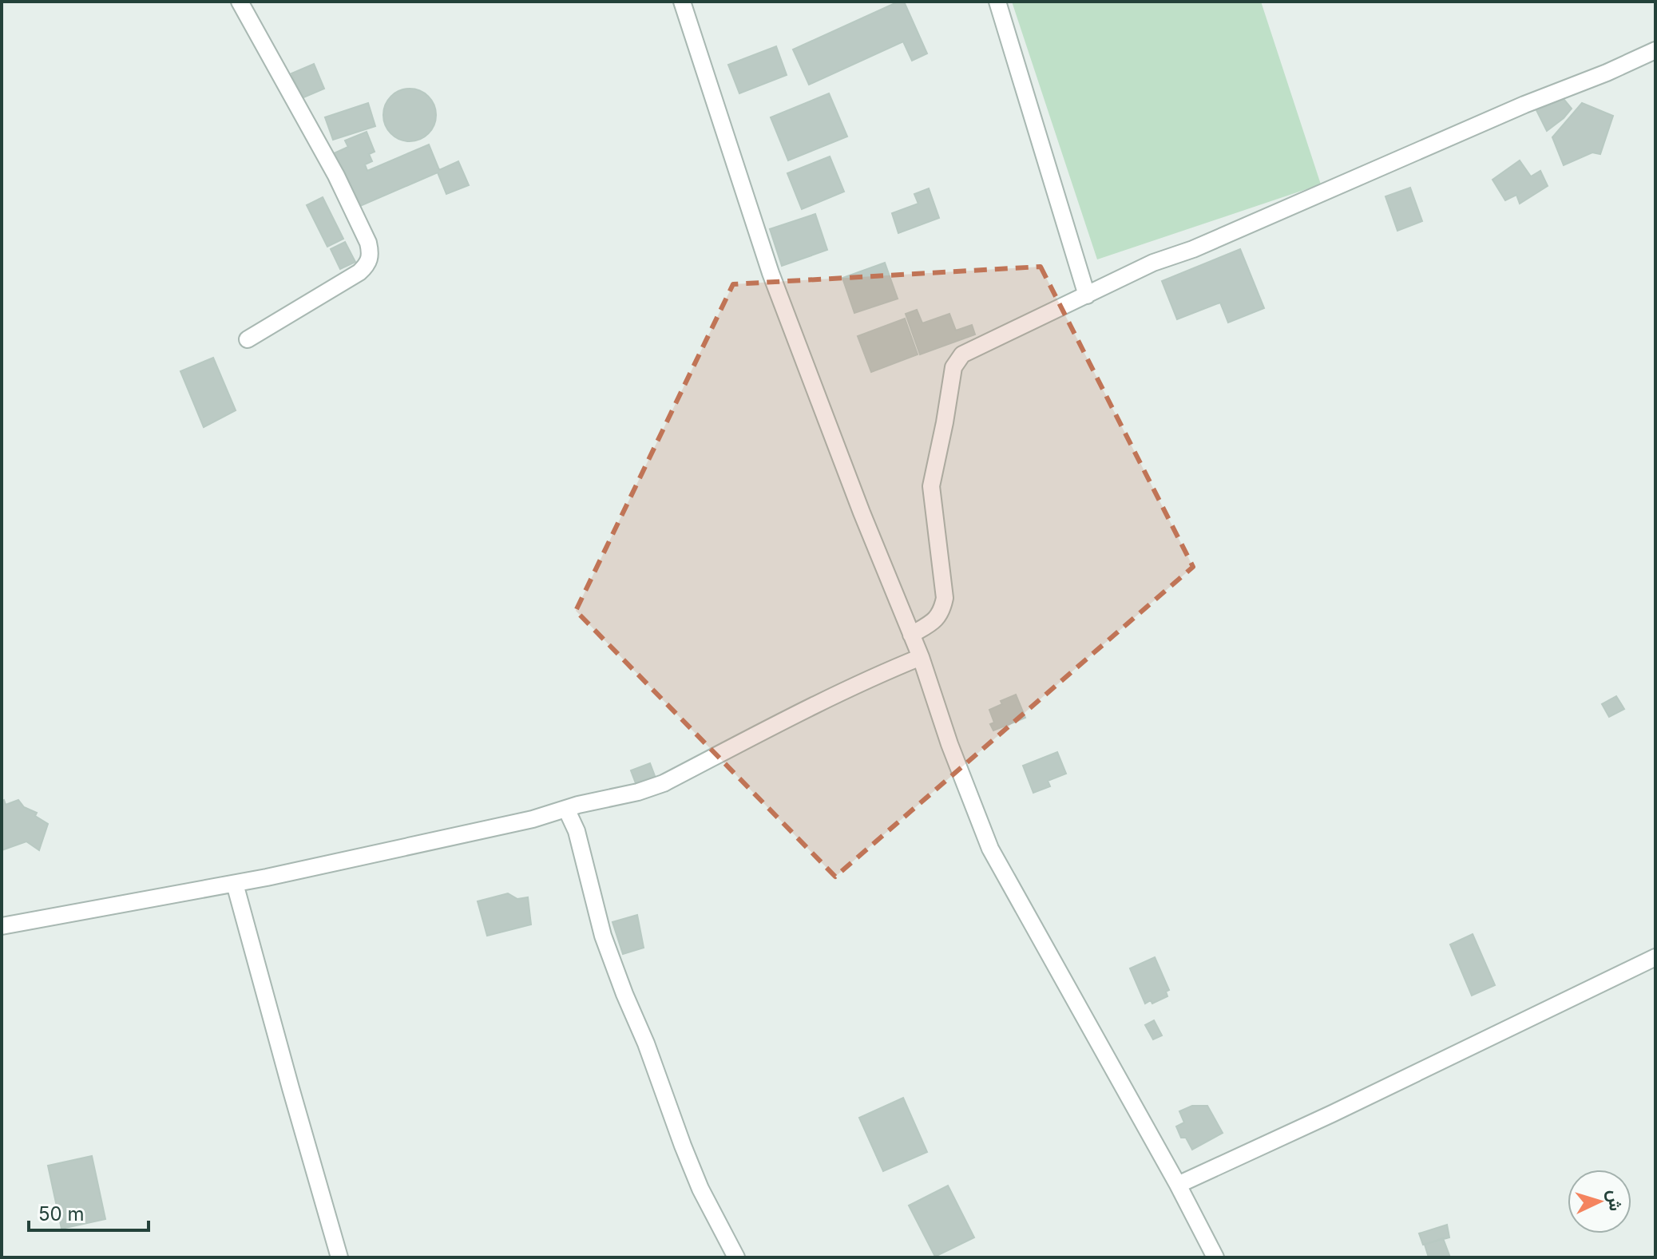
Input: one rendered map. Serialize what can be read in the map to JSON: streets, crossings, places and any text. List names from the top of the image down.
{
  "scale_bar": "50 m",
  "north": "right"
}
